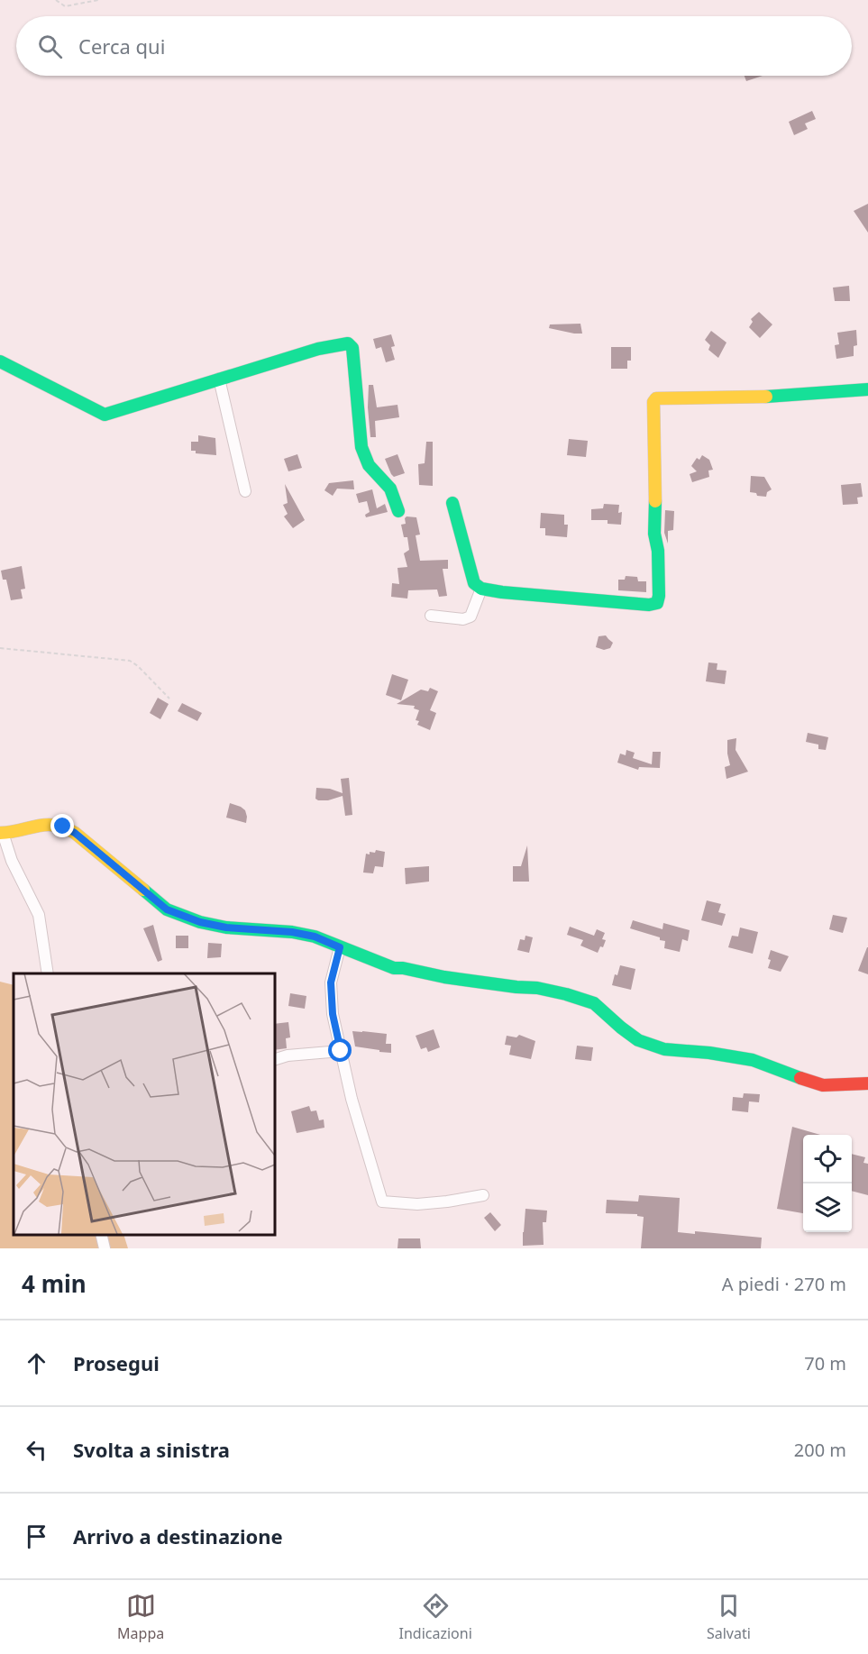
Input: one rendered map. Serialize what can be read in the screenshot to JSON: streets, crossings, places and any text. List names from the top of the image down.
{
  "page": {
    "search": "Cerca qui",
    "heading": ["4 min", "A piedi · 270 m"],
    "list": [
      ["Prosegui", "70 m"],
      ["Svolta a sinistra", "200 m"],
      "Arrivo a destinazione"
    ],
    "nav": ["Mappa", "Indicazioni", "Salvati"]
  }
}
